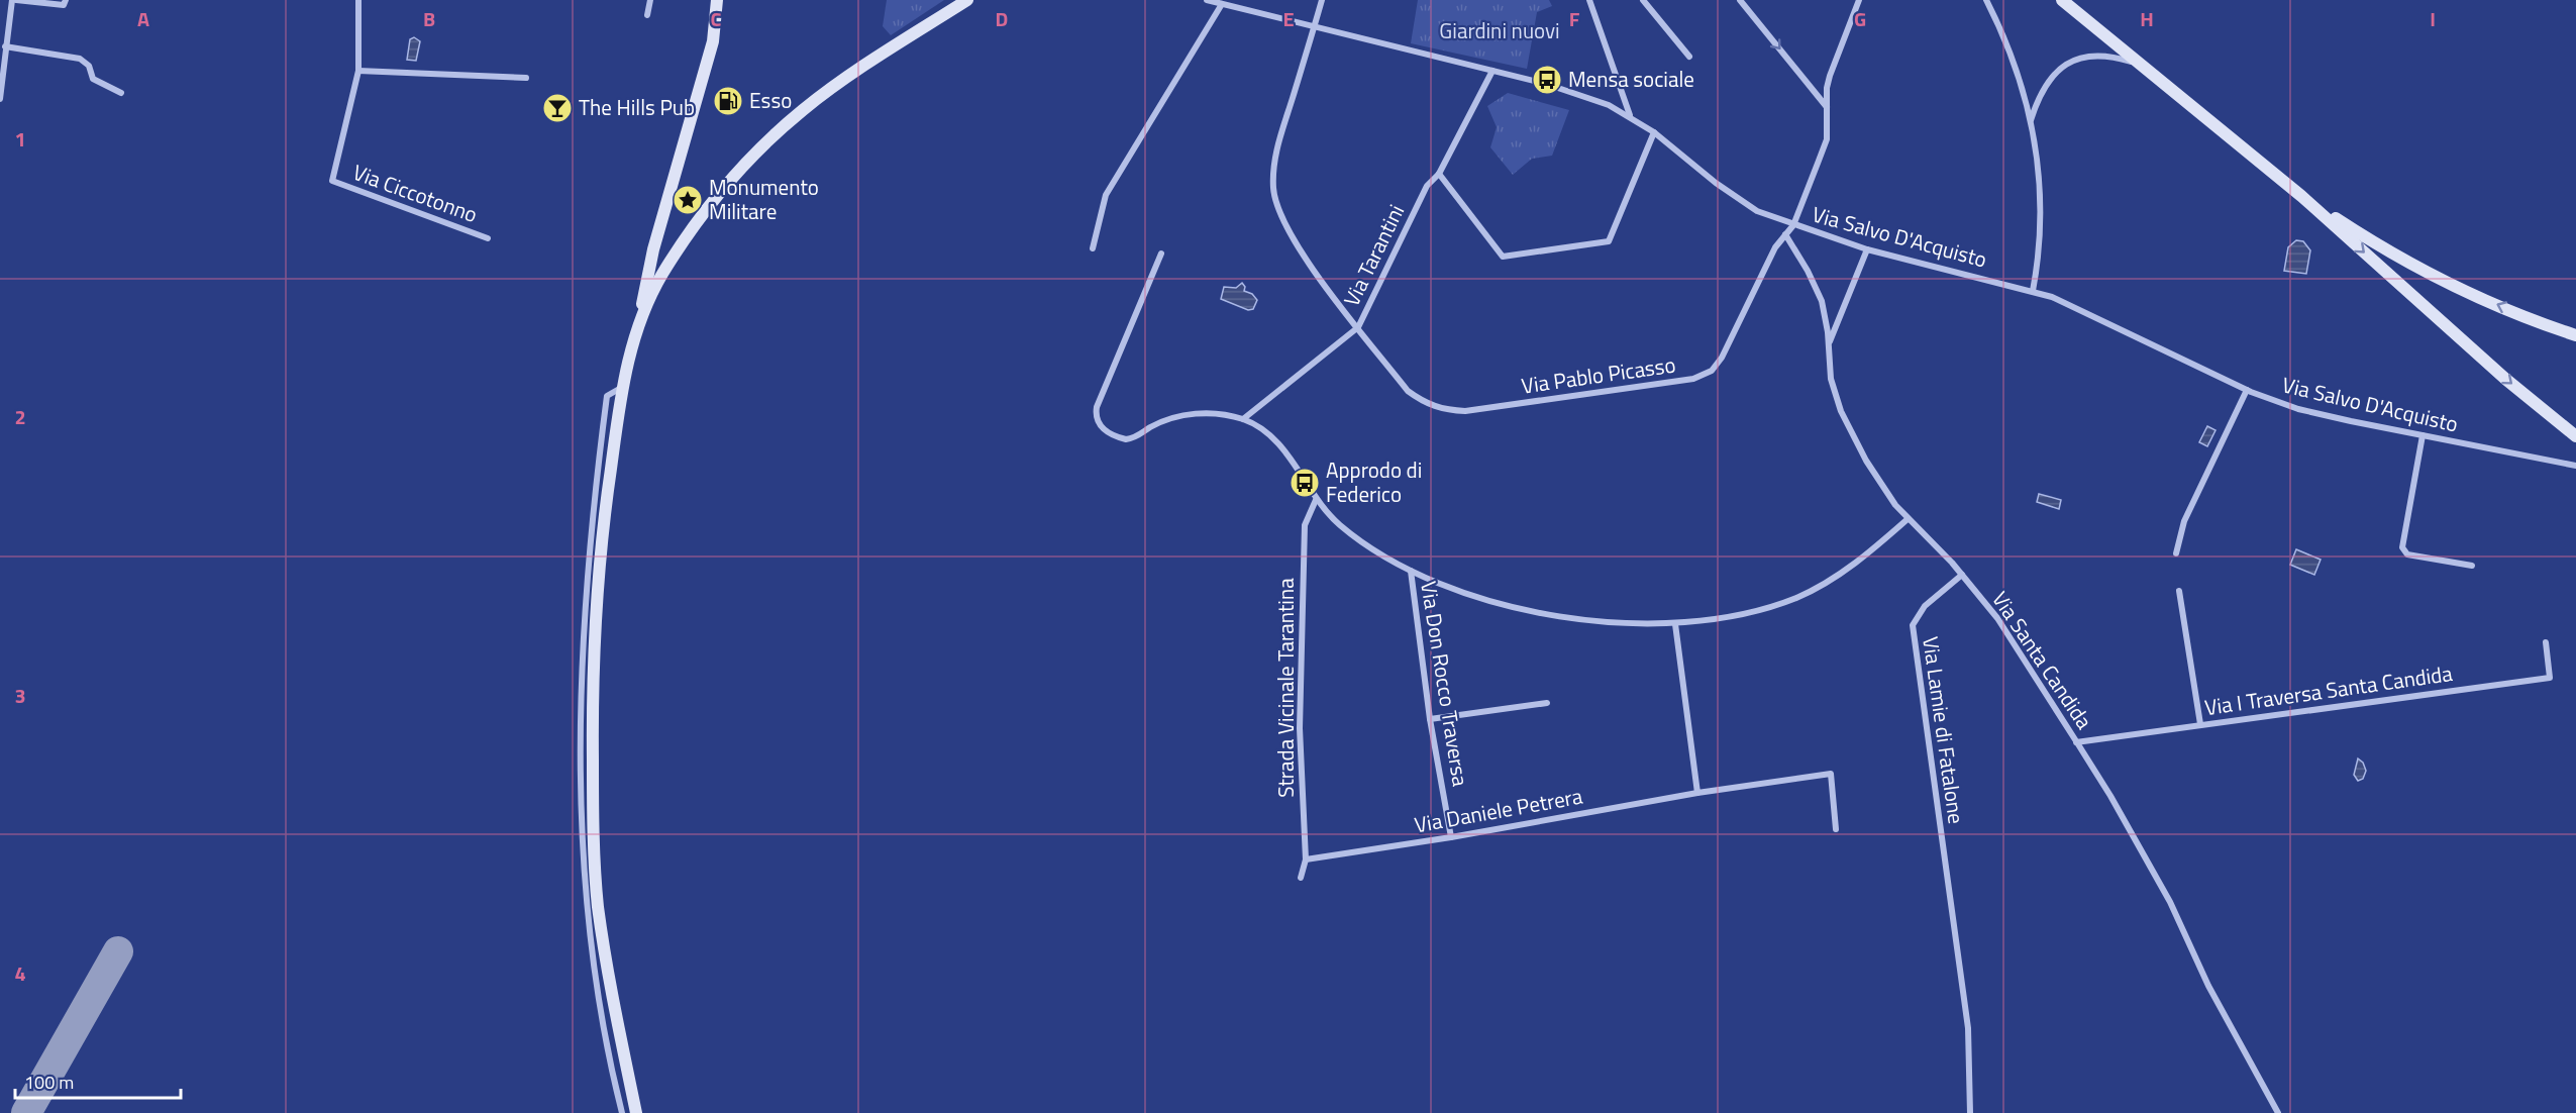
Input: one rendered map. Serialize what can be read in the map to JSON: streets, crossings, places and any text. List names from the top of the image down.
{
  "streets": {
    "street": [
      "Via Ciccotonno",
      "Via Salvo D'Acquisto",
      "Via Tarantini",
      "Via Pablo Picasso",
      "Via Santa Candida",
      "Via Don Rocco Traversa",
      "Strada Vicinale Tarantina",
      "Via I Traversa Santa Candida",
      "Via Lamie di Fatalone",
      "Via Daniele Petrera"
    ]
  },
  "crossings": [
    ["Via Salvo D'Acquisto", "Via Tarantini"],
    ["Via Salvo D'Acquisto", "Via Pablo Picasso"],
    ["Via Tarantini", "Via Pablo Picasso"],
    ["Via Pablo Picasso", "Via Santa Candida"],
    ["Via Santa Candida", "Via I Traversa Santa Candida"],
    ["Via Santa Candida", "Via Lamie di Fatalone"],
    ["Via Don Rocco Traversa", "Via Daniele Petrera"],
    ["Strada Vicinale Tarantina", "Via Daniele Petrera"]
  ],
  "parks": ["Giardini nuovi"],
  "places": {
    "bus stop": ["Mensa sociale", "Approdo di Federico"],
    "fuel station": ["Esso"],
    "bar": ["The Hills Pub"],
    "place": ["Monumento Militare"]
  },
  "scale_bar": "100 m",
  "grid": {
    "columns": [
      "A",
      "B",
      "C",
      "D",
      "E",
      "F",
      "G",
      "H",
      "I"
    ],
    "rows": [
      "1",
      "2",
      "3",
      "4"
    ]
  }
}
